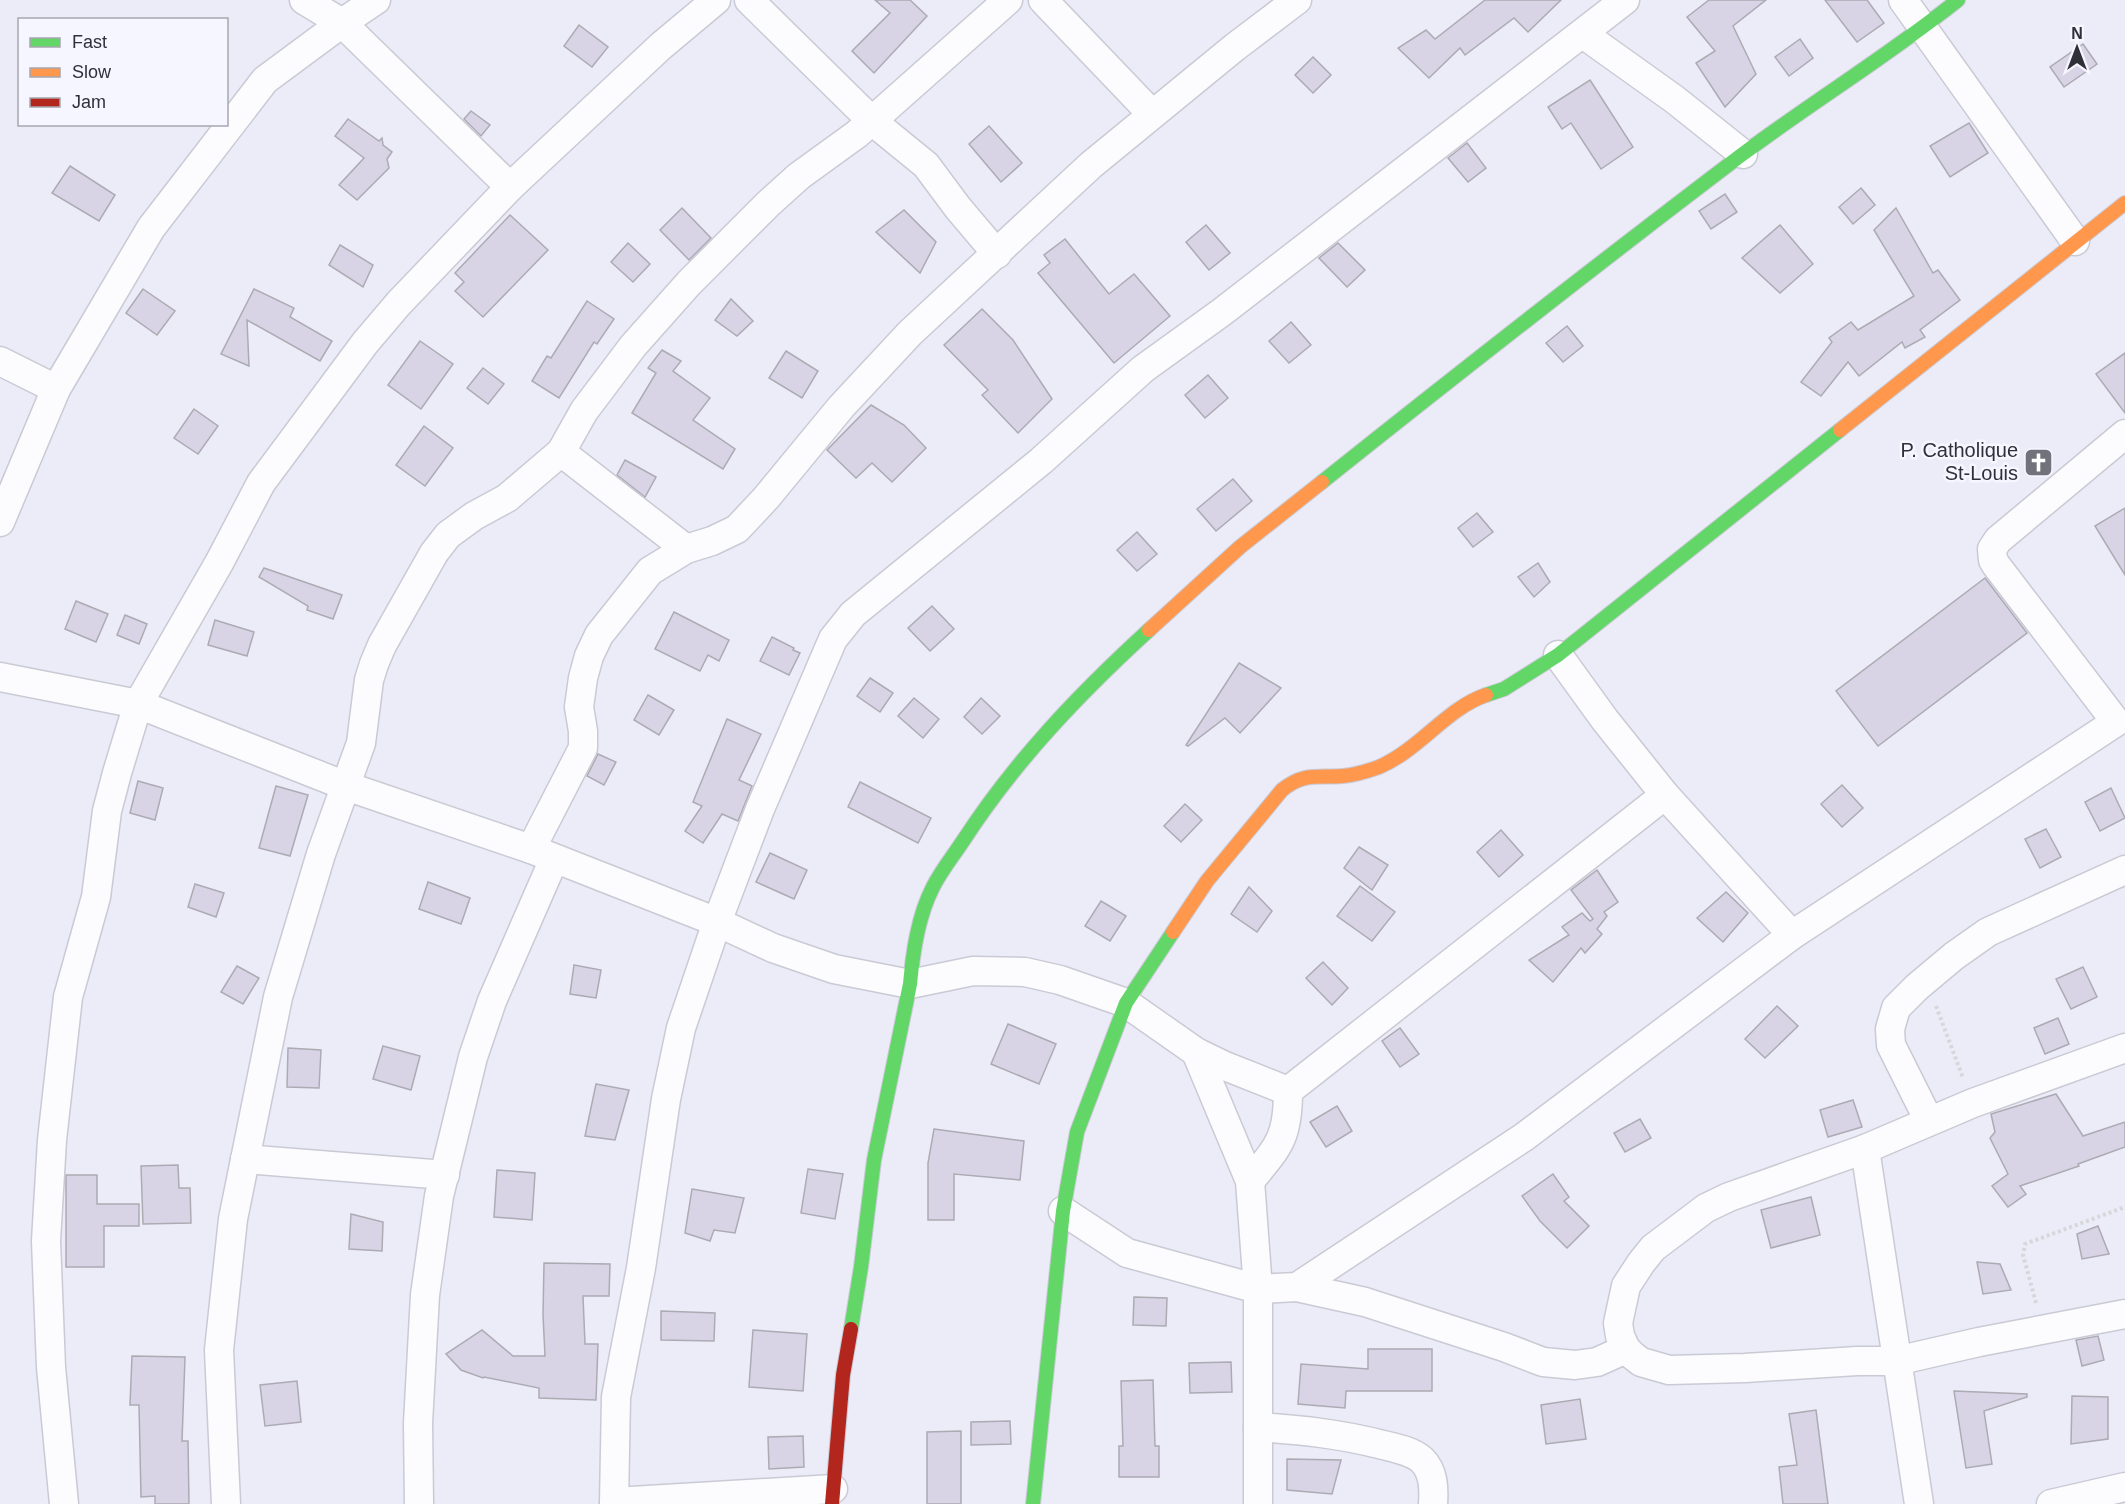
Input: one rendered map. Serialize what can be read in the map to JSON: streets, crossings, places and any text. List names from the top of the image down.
{
  "places": {
    "church": ["P. Catholique St-Louis"]
  },
  "legend": ["Fast", "Slow", "Jam"],
  "north": "top"
}
